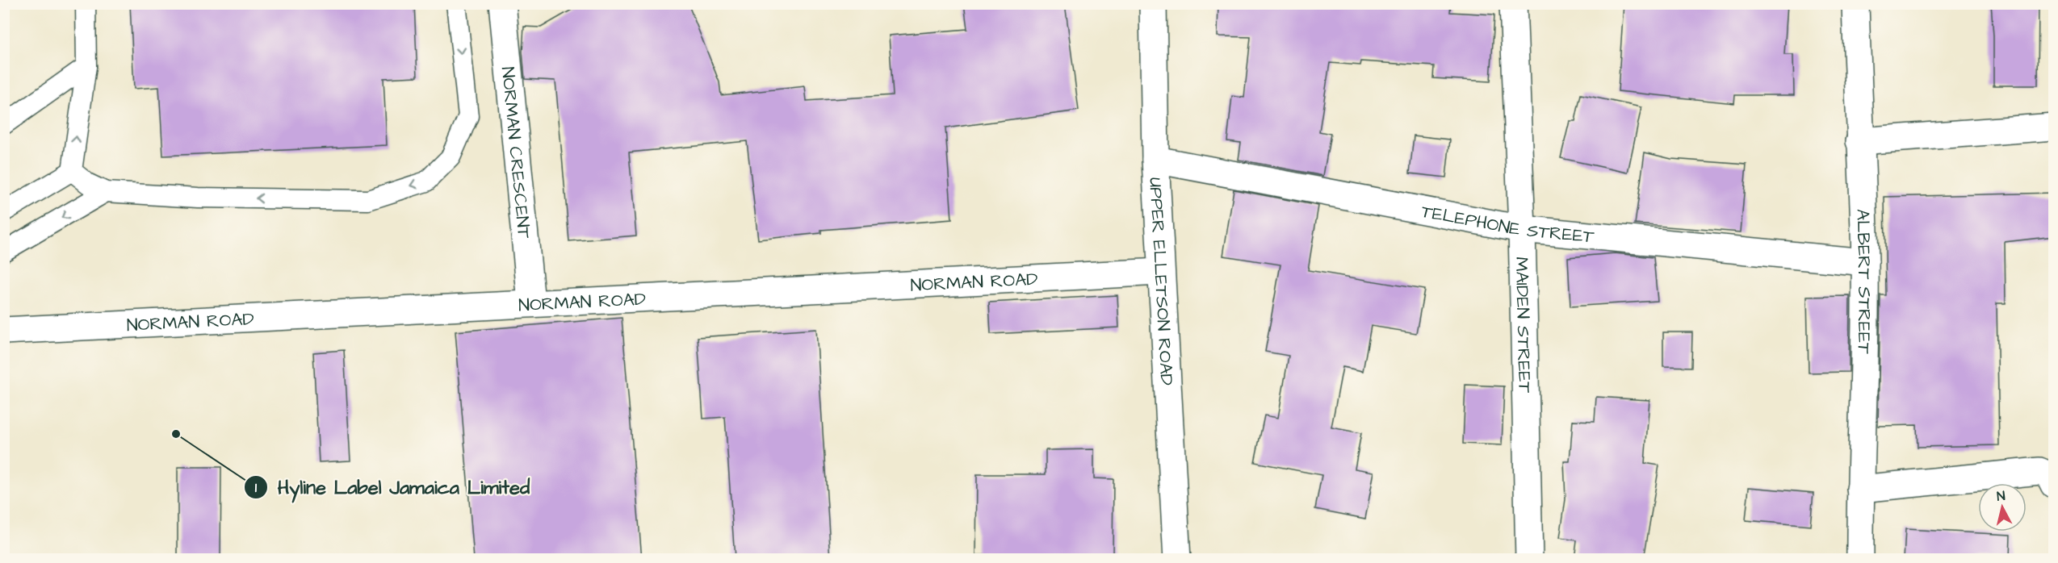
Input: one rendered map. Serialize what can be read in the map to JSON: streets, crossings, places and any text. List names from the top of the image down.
{
  "streets": {
    "street": [
      "NORMAN CRESCENT",
      "TELEPHONE STREET",
      "NORMAN ROAD",
      "UPPER ELLETSON ROAD",
      "ALBERT STREET",
      "MAIDEN STREET"
    ]
  },
  "crossings": [
    ["NORMAN CRESCENT", "NORMAN ROAD"],
    ["TELEPHONE STREET", "UPPER ELLETSON ROAD"],
    ["TELEPHONE STREET", "ALBERT STREET"],
    ["TELEPHONE STREET", "MAIDEN STREET"],
    ["NORMAN ROAD", "UPPER ELLETSON ROAD"]
  ],
  "places": ["Hyline Label Jamaica Limited"],
  "north": "top"
}
